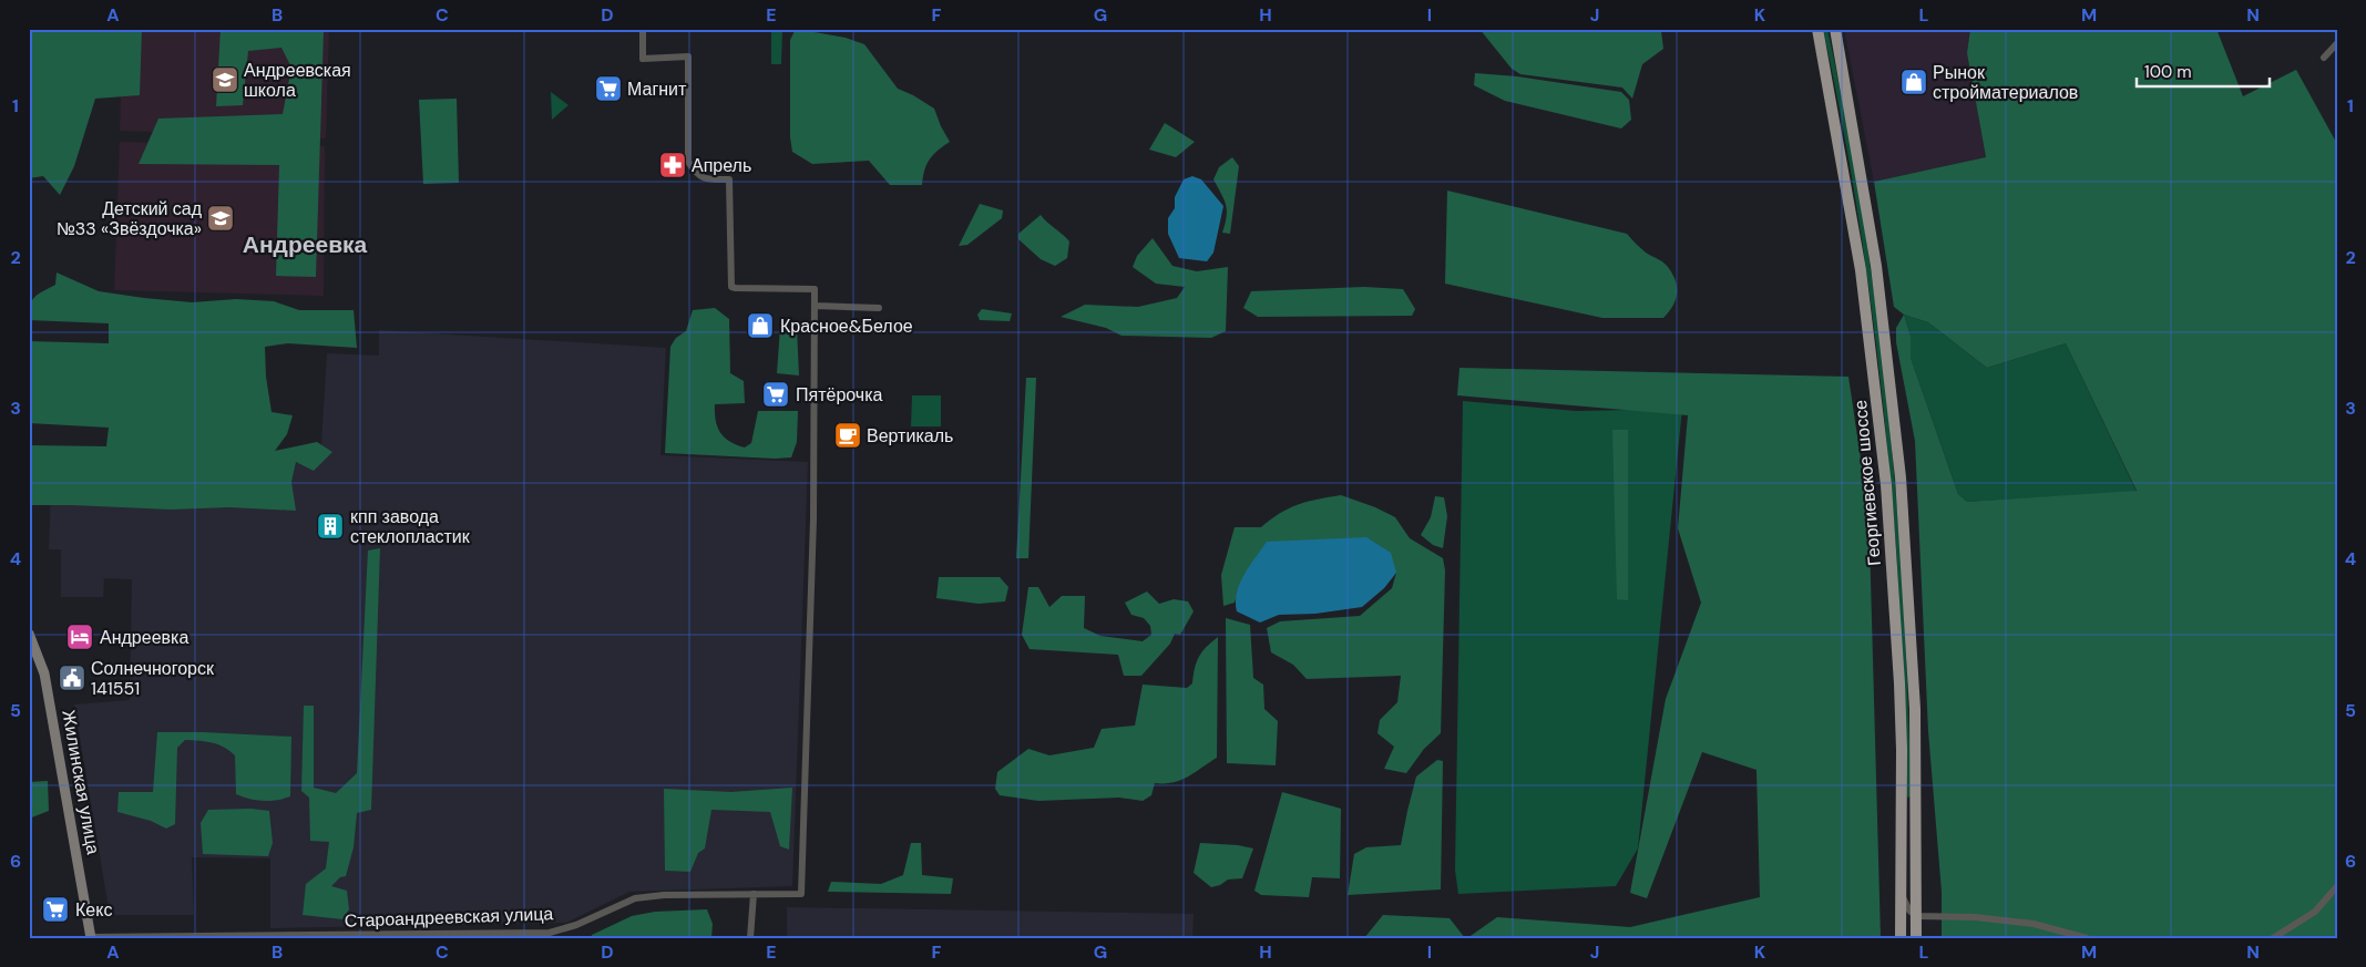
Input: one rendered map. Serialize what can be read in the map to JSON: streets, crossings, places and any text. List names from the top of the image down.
{
  "streets": {
    "main road": ["Георгиевское шоссе", "Жилинская улица"],
    "street": ["Староандреевская улица"]
  },
  "crossings": [
    ["Жилинская улица", "Староандреевская улица"]
  ],
  "districts": ["Андреевка"],
  "places": {
    "school or university": ["Андреевская школа", "Детский сад №33 «Звёздочка»"],
    "shop": ["Рынок стройматериалов", "Красное&Белое"],
    "supermarket": ["Магнит", "Пятёрочка", "Кекс"],
    "pharmacy": ["Апрель"],
    "cafe": ["Вертикаль"],
    "building": ["кпп завода стеклопластик"],
    "hotel": ["Андреевка"],
    "public building": ["Солнечногорск 141551"]
  },
  "scale_bar": "100 m",
  "grid": {
    "columns": [
      "A",
      "B",
      "C",
      "D",
      "E",
      "F",
      "G",
      "H",
      "I",
      "J",
      "K",
      "L",
      "M",
      "N"
    ],
    "rows": [
      "1",
      "2",
      "3",
      "4",
      "5",
      "6"
    ]
  }
}
